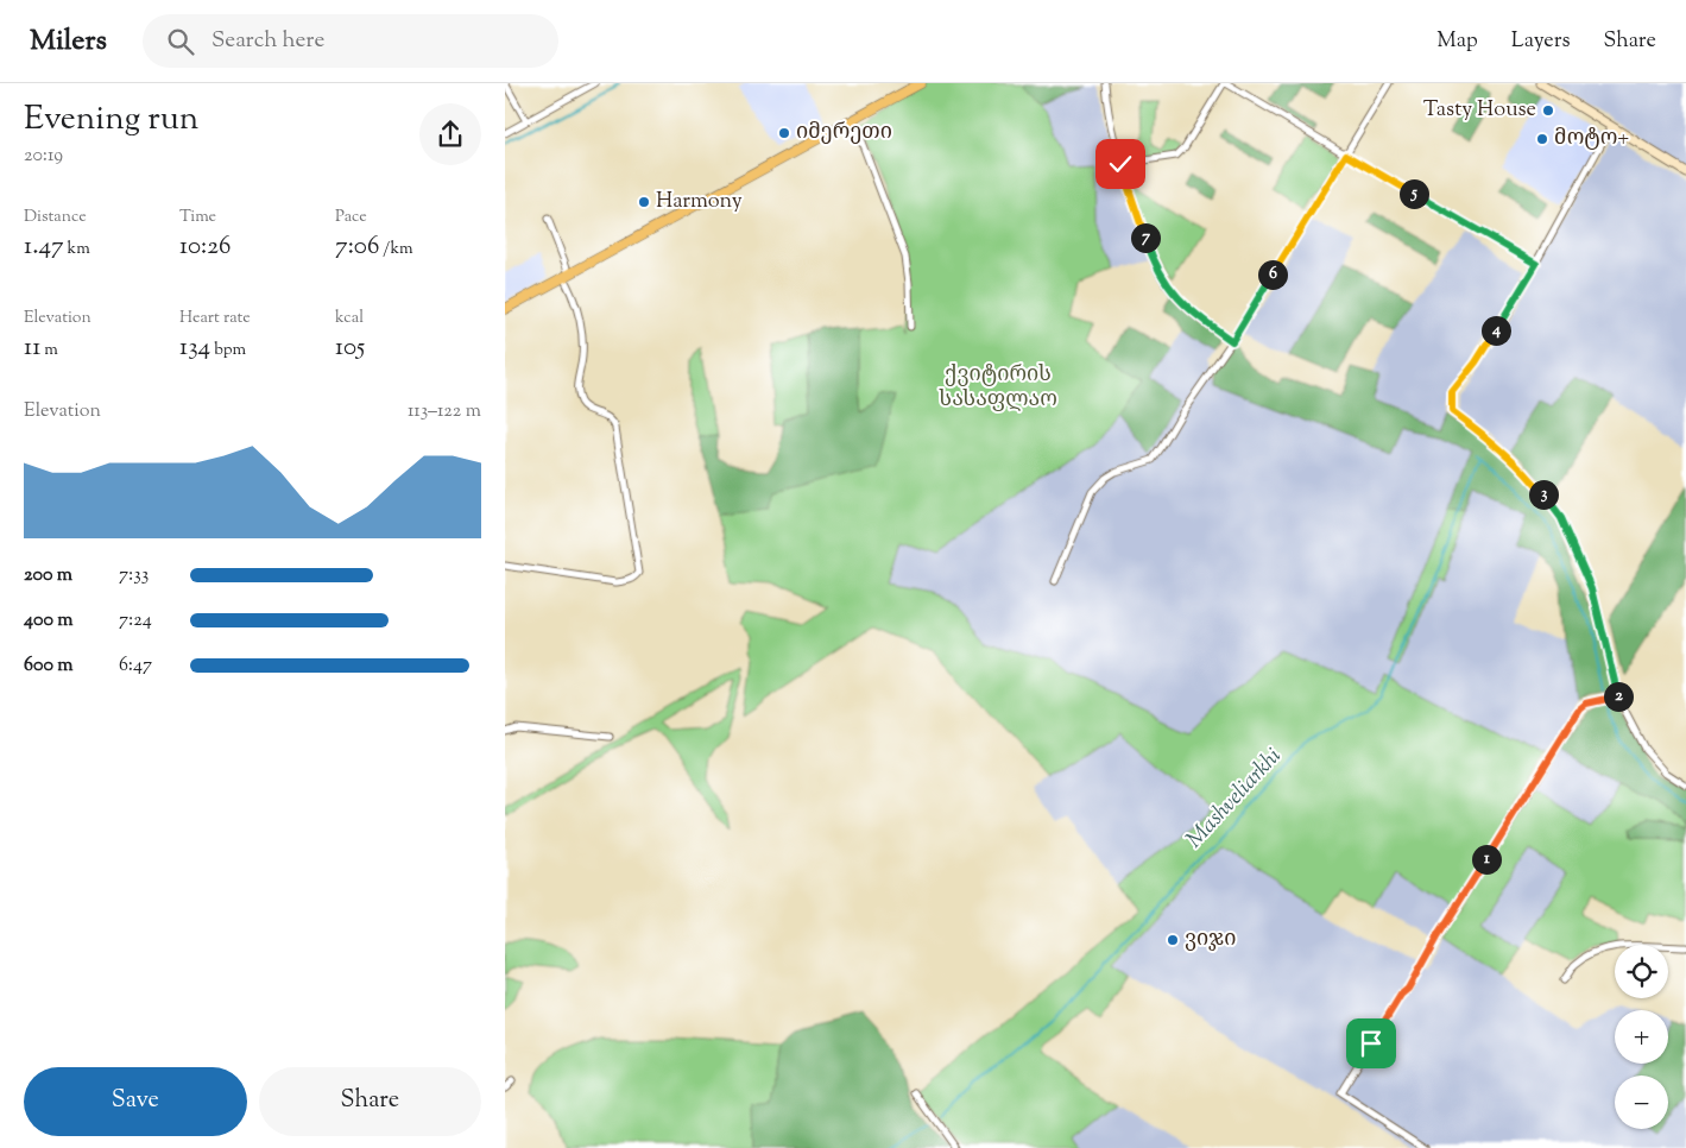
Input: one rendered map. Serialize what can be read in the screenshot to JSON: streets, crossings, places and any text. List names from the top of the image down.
{
  "water": ["Mashveliarkhi"],
  "parks": ["ქვიტირის სასაფლაო"],
  "places": [
    "Tasty House",
    "იმერეთი",
    "მოტო+",
    "Harmony",
    "ვიჯი"
  ],
  "page": {
    "header": "Milers",
    "search": "Search here",
    "nav": ["Map", "Layers", "Share"],
    "heading": ["Evening run", "20:19"],
    "pins": [
      "5",
      "7",
      "6",
      "4",
      "3",
      "2",
      "1"
    ],
    "stats": [
      ["Distance", "1.47 km"],
      ["Time", "10:26"],
      ["Pace", "7:06 /km"],
      ["Elevation", "11 m"],
      ["Heart rate", "134 bpm"],
      ["kcal", "105"]
    ],
    "chart": ["Elevation", "113–122 m"],
    "list": [
      {
        "name": "200 m",
        "note": "7:33"
      },
      {
        "name": "400 m",
        "note": "7:24"
      },
      {
        "name": "600 m",
        "note": "6:47"
      }
    ],
    "map_buttons": ["+", "−"],
    "buttons": ["Save", "Share"]
  }
}
